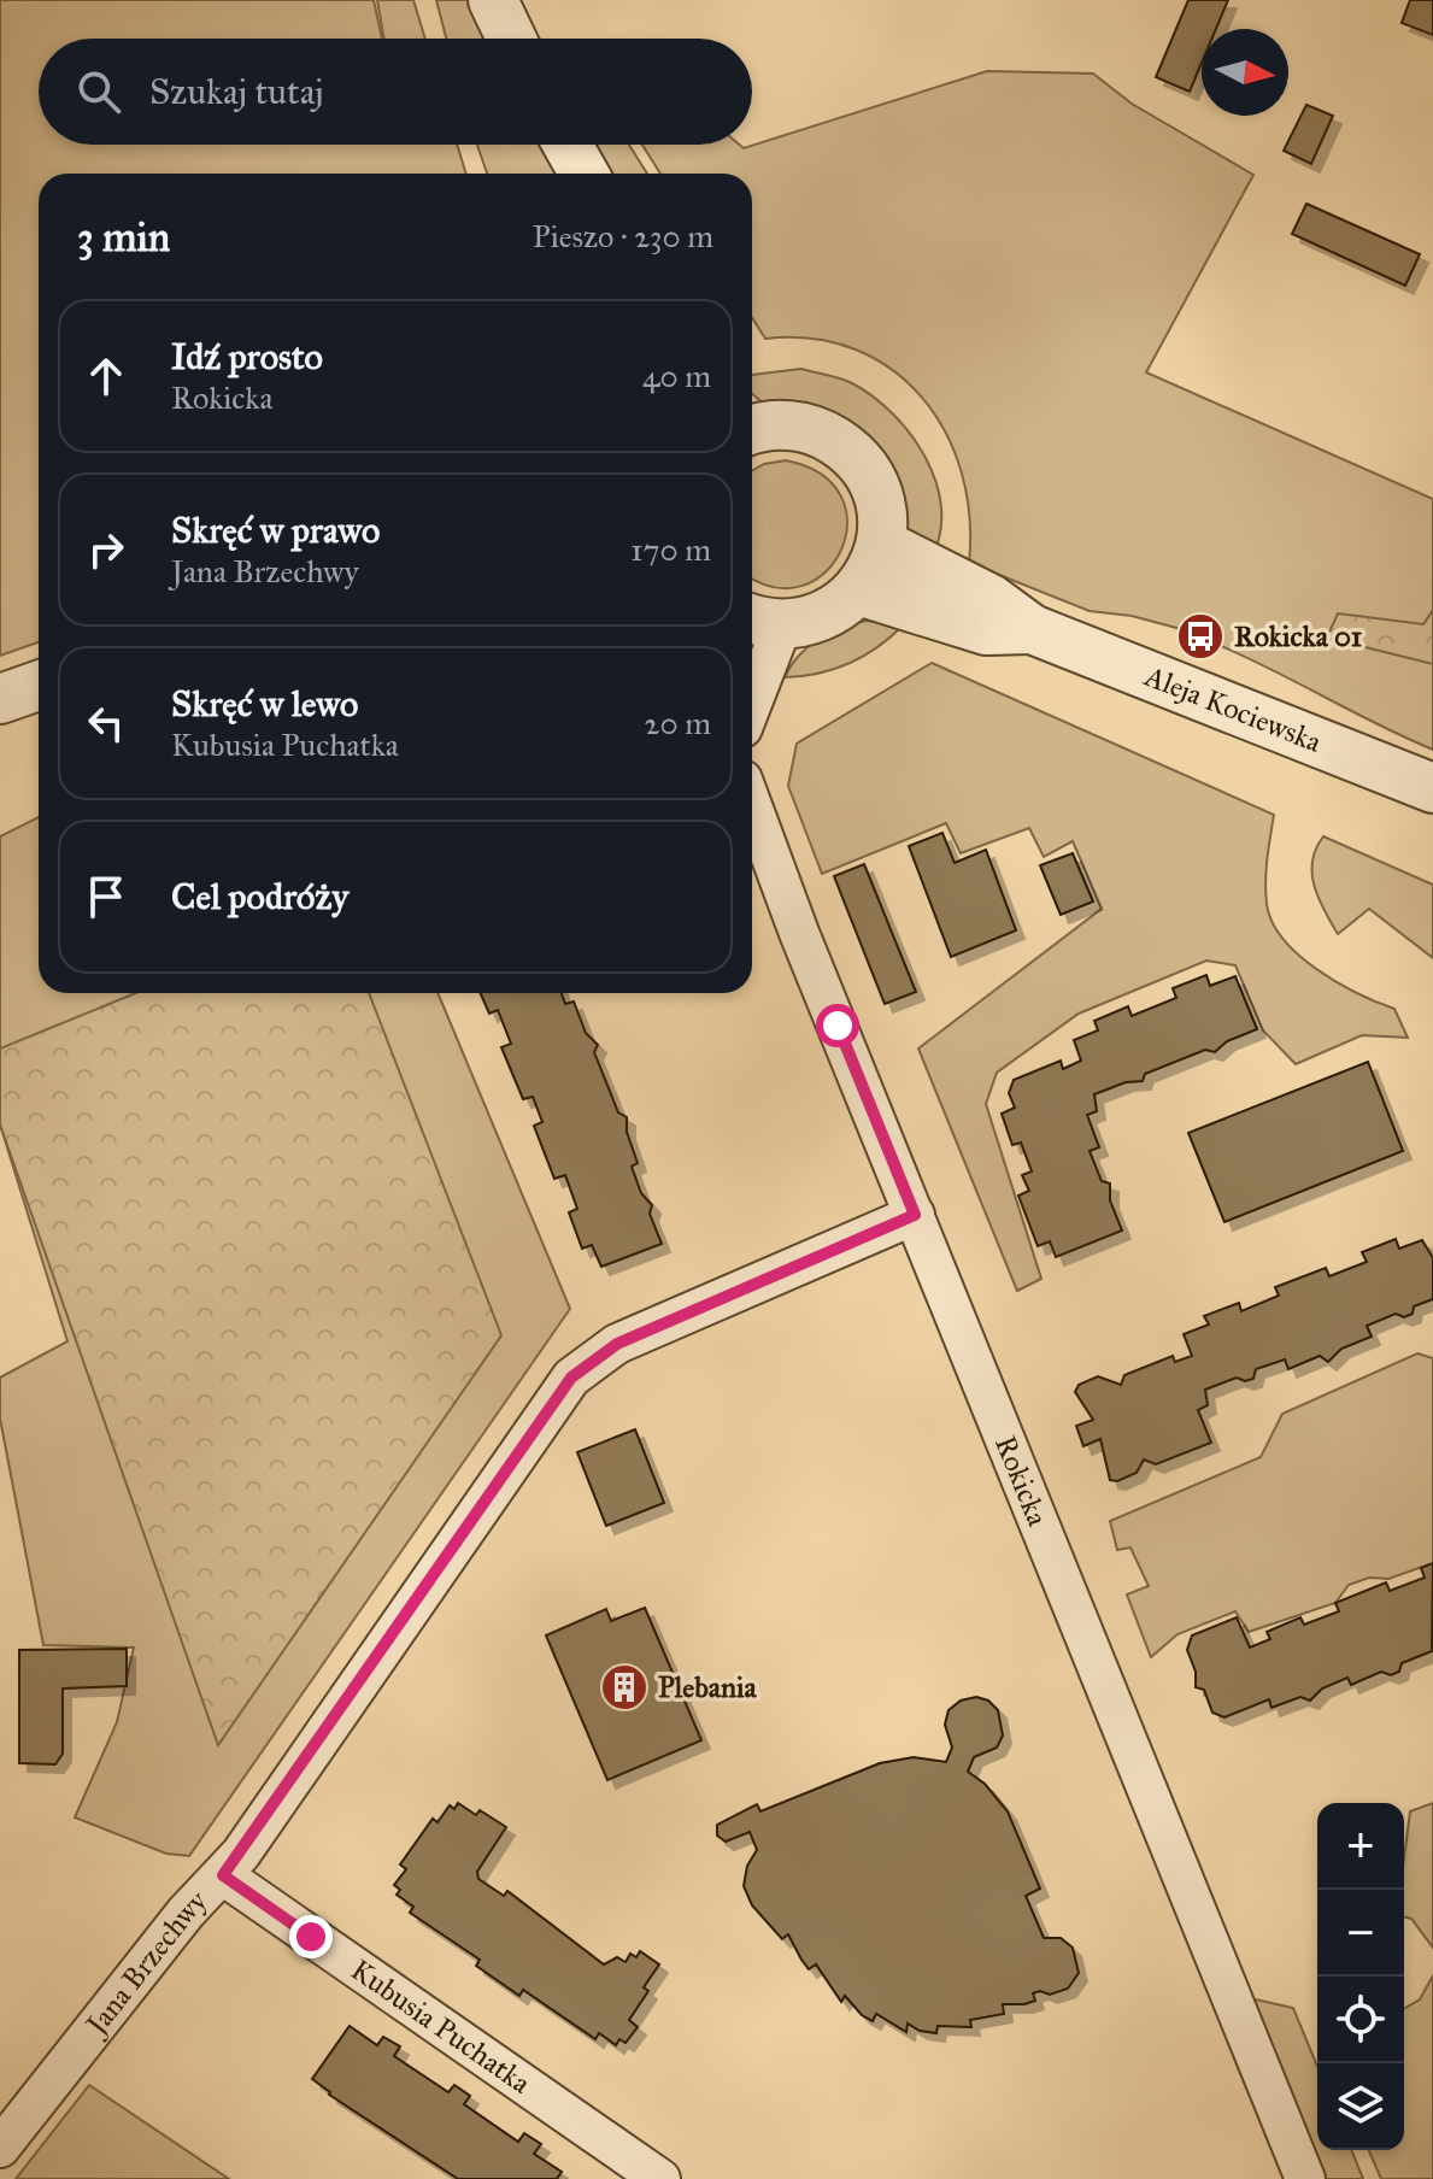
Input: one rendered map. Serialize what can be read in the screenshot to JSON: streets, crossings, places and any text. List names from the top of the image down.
{
  "streets": {
    "street": [
      "Aleja Kociewska",
      "Rokicka",
      "Jana Brzechwy",
      "Kubusia Puchatka"
    ]
  },
  "crossings": [
    ["Rokicka", "Jana Brzechwy"],
    ["Jana Brzechwy", "Kubusia Puchatka"]
  ],
  "places": {
    "bus stop": ["Rokicka 01"],
    "building": ["Plebania"]
  },
  "north": "right",
  "page": {
    "search": "Szukaj tutaj",
    "heading": ["3 min", "Pieszo · 230 m"],
    "list": [
      ["Idź prosto", "Rokicka", "40 m"],
      ["Skręć w prawo", "Jana Brzechwy", "170 m"],
      ["Skręć w lewo", "Kubusia Puchatka", "20 m"],
      "Cel podróży"
    ],
    "map_buttons": ["+", "−"]
  }
}
